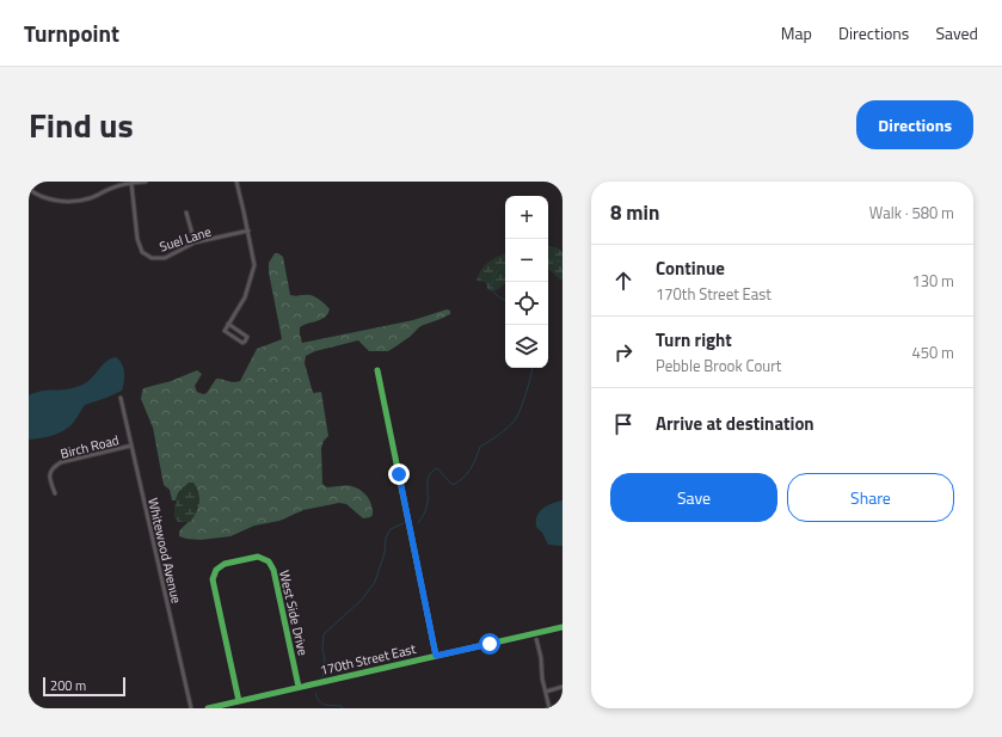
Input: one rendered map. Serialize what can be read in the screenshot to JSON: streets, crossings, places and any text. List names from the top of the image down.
{
  "streets": {
    "street": [
      "Suel Lane",
      "Birch Road",
      "Whitewood Avenue",
      "West Side Drive",
      "170th Street East"
    ]
  },
  "crossings": [
    ["Birch Road", "Whitewood Avenue"],
    ["West Side Drive", "170th Street East"]
  ],
  "scale_bar": "200 m",
  "page": {
    "header": "Turnpoint",
    "nav": ["Map", "Directions", "Saved"],
    "title": "Find us",
    "buttons": [
      "Directions",
      ["Save", "Share"]
    ],
    "heading": ["8 min", "Walk · 580 m"],
    "map_buttons": ["+", "−"],
    "list": [
      ["Continue", "170th Street East", "130 m"],
      ["Turn right", "Pebble Brook Court", "450 m"],
      "Arrive at destination"
    ],
    "scale": "200 m"
  }
}
